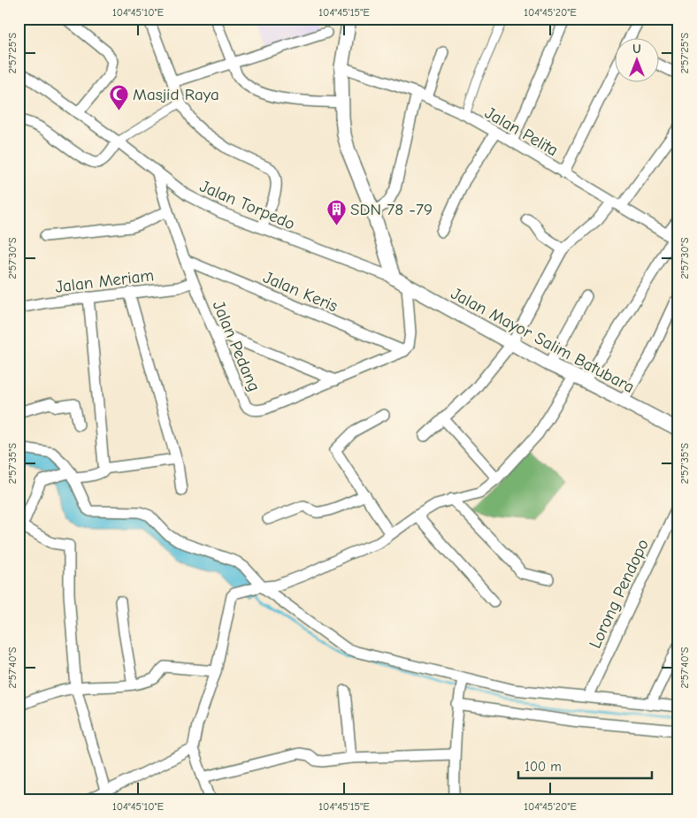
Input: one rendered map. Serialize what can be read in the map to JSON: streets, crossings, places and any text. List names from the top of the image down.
{
  "streets": {
    "street": [
      "Jalan Pelita",
      "Jalan Torpedo",
      "Jalan Meriam",
      "Jalan Keris",
      "Jalan Mayor Salim Batubara",
      "Jalan Pedang",
      "Lorong Pendopo"
    ]
  },
  "crossings": [
    ["Jalan Torpedo", "Jalan Mayor Salim Batubara"],
    ["Jalan Torpedo", "Jalan Pedang"],
    ["Jalan Meriam", "Jalan Pedang"],
    ["Jalan Keris", "Jalan Pedang"]
  ],
  "places": {
    "mosque": ["Masjid Raya"],
    "building": ["SDN 78 -79"]
  },
  "scale_bar": "100 m",
  "north": "top",
  "coordinates": [
    "104°45'10\"E",
    "104°45'15\"E",
    "104°45'20\"E",
    "2°57'25\"S",
    "2°57'30\"S",
    "2°57'35\"S",
    "2°57'40\"S"
  ]
}
